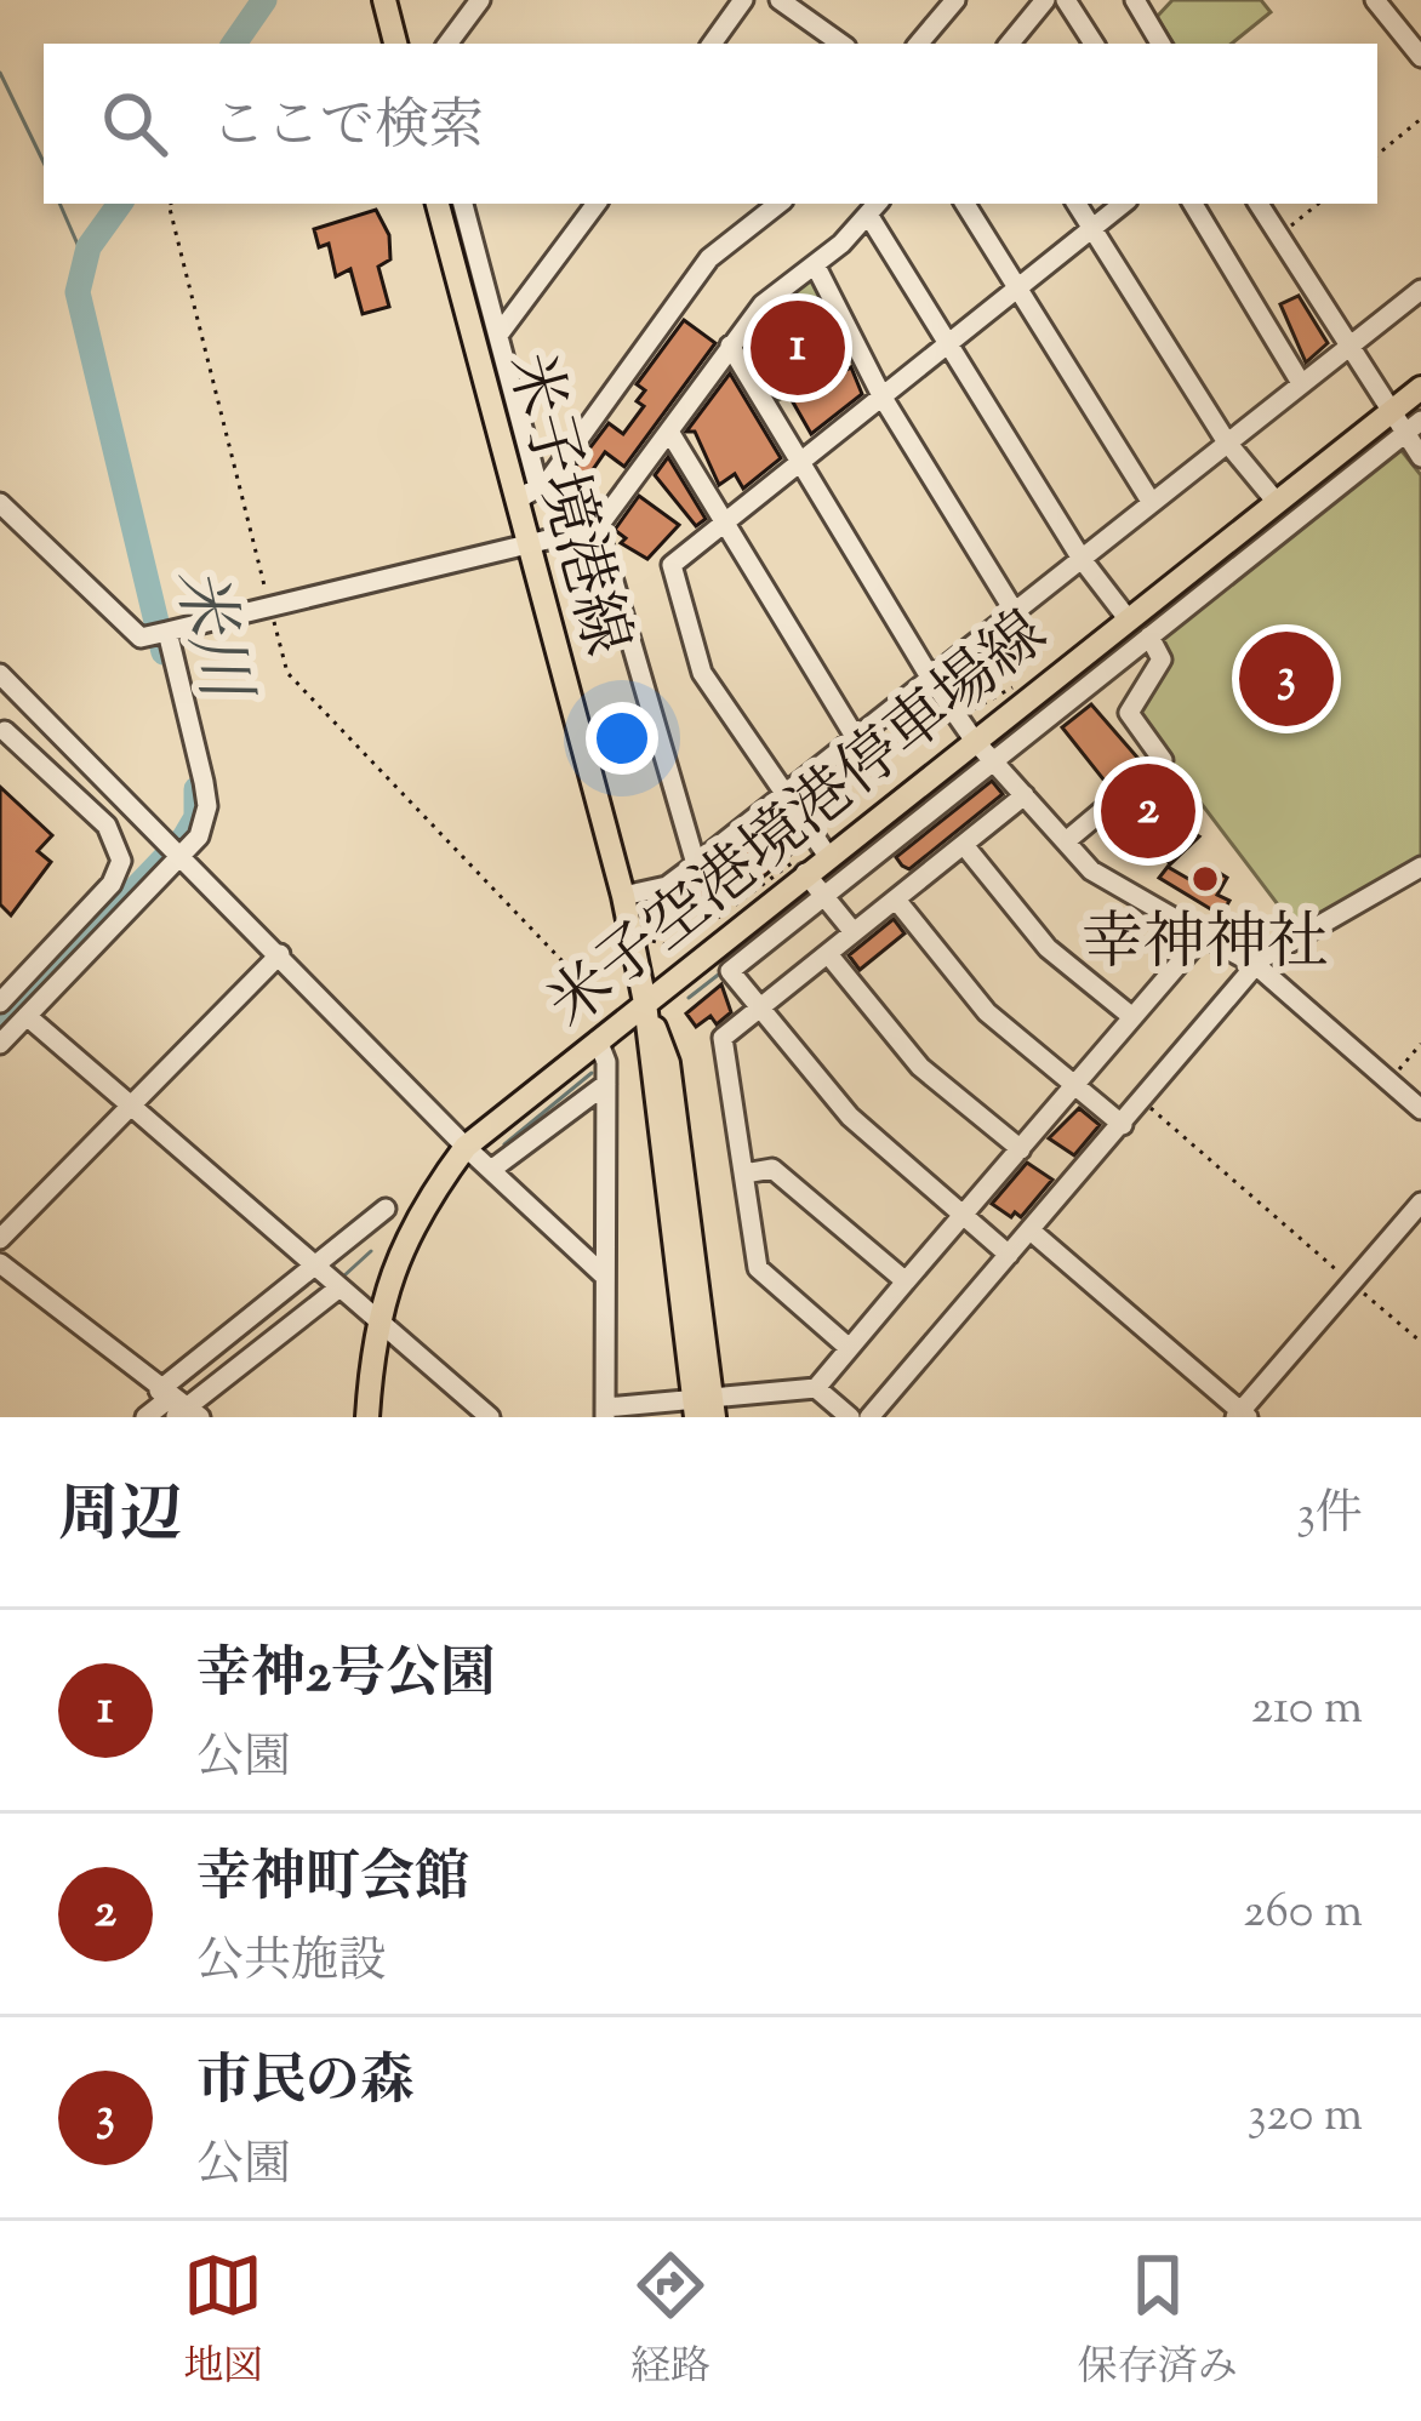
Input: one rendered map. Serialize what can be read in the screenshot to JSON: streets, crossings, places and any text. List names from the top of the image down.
{
  "streets": {
    "main road": ["米子境港線", "米子空港境港停車場線"]
  },
  "crossings": [
    ["米子境港線", "米子空港境港停車場線"]
  ],
  "water": ["米川"],
  "places": ["幸神神社"],
  "page": {
    "search": "ここで検索",
    "pins": ["1", "3", "2"],
    "heading": ["周辺", "3件"],
    "list": [
      {
        "mark": "1",
        "name": "幸神2号公園",
        "note": "公園",
        "value": "210 m"
      },
      {
        "mark": "2",
        "name": "幸神町会館",
        "note": "公共施設",
        "value": "260 m"
      },
      {
        "mark": "3",
        "name": "市民の森",
        "note": "公園",
        "value": "320 m"
      }
    ],
    "nav": ["地図", "経路", "保存済み"]
  }
}
